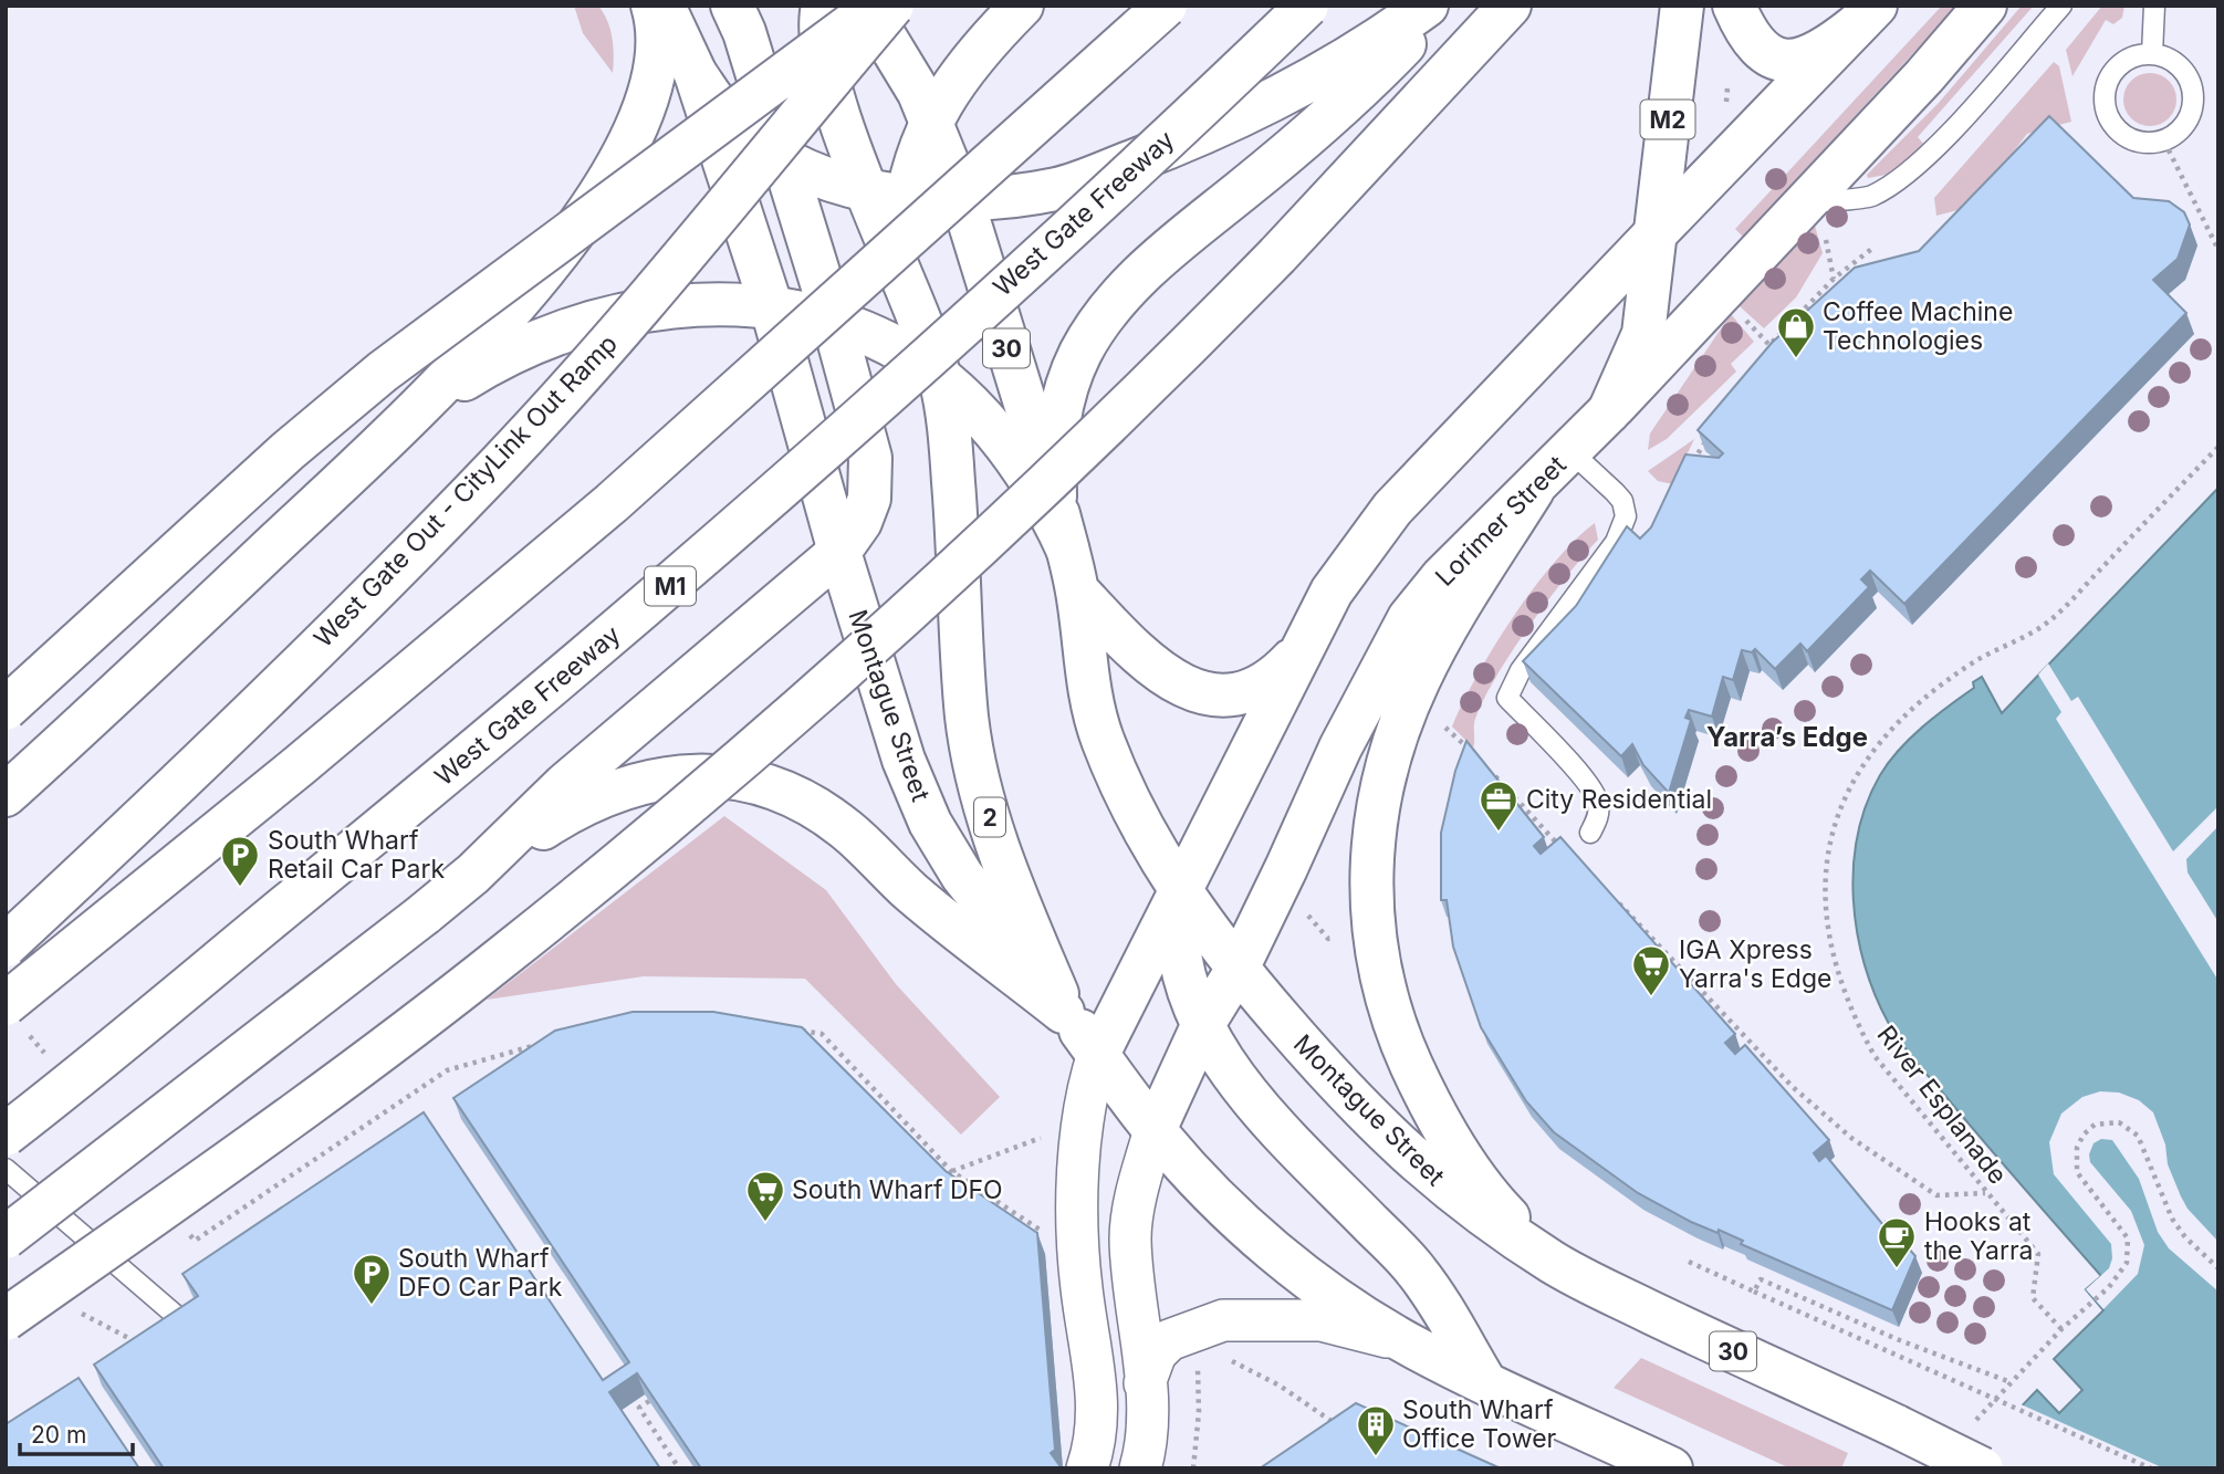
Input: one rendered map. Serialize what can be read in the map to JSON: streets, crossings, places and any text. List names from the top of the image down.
{
  "streets": {
    "main road": [
      "M2",
      "West Gate Freeway",
      "30",
      "West Gate Out - CityLink Out Ramp",
      "Lorimer Street",
      "M1",
      "Montague Street",
      "2"
    ],
    "path": ["River Esplanade"]
  },
  "crossings": [
    ["30", "Montague Street"],
    ["Lorimer Street", "Montague Street"],
    ["Montague Street", "2"]
  ],
  "districts": ["Yarra’s Edge"],
  "places": {
    "shop": ["Coffee Machine Technologies"],
    "office": ["City Residential"],
    "parking": ["South Wharf Retail Car Park", "South Wharf DFO Car Park"],
    "supermarket": ["IGA Xpress Yarra's Edge", "South Wharf DFO"],
    "cafe": ["Hooks at the Yarra"],
    "building": ["South Wharf Office Tower"]
  },
  "scale_bar": "20 m"
}
